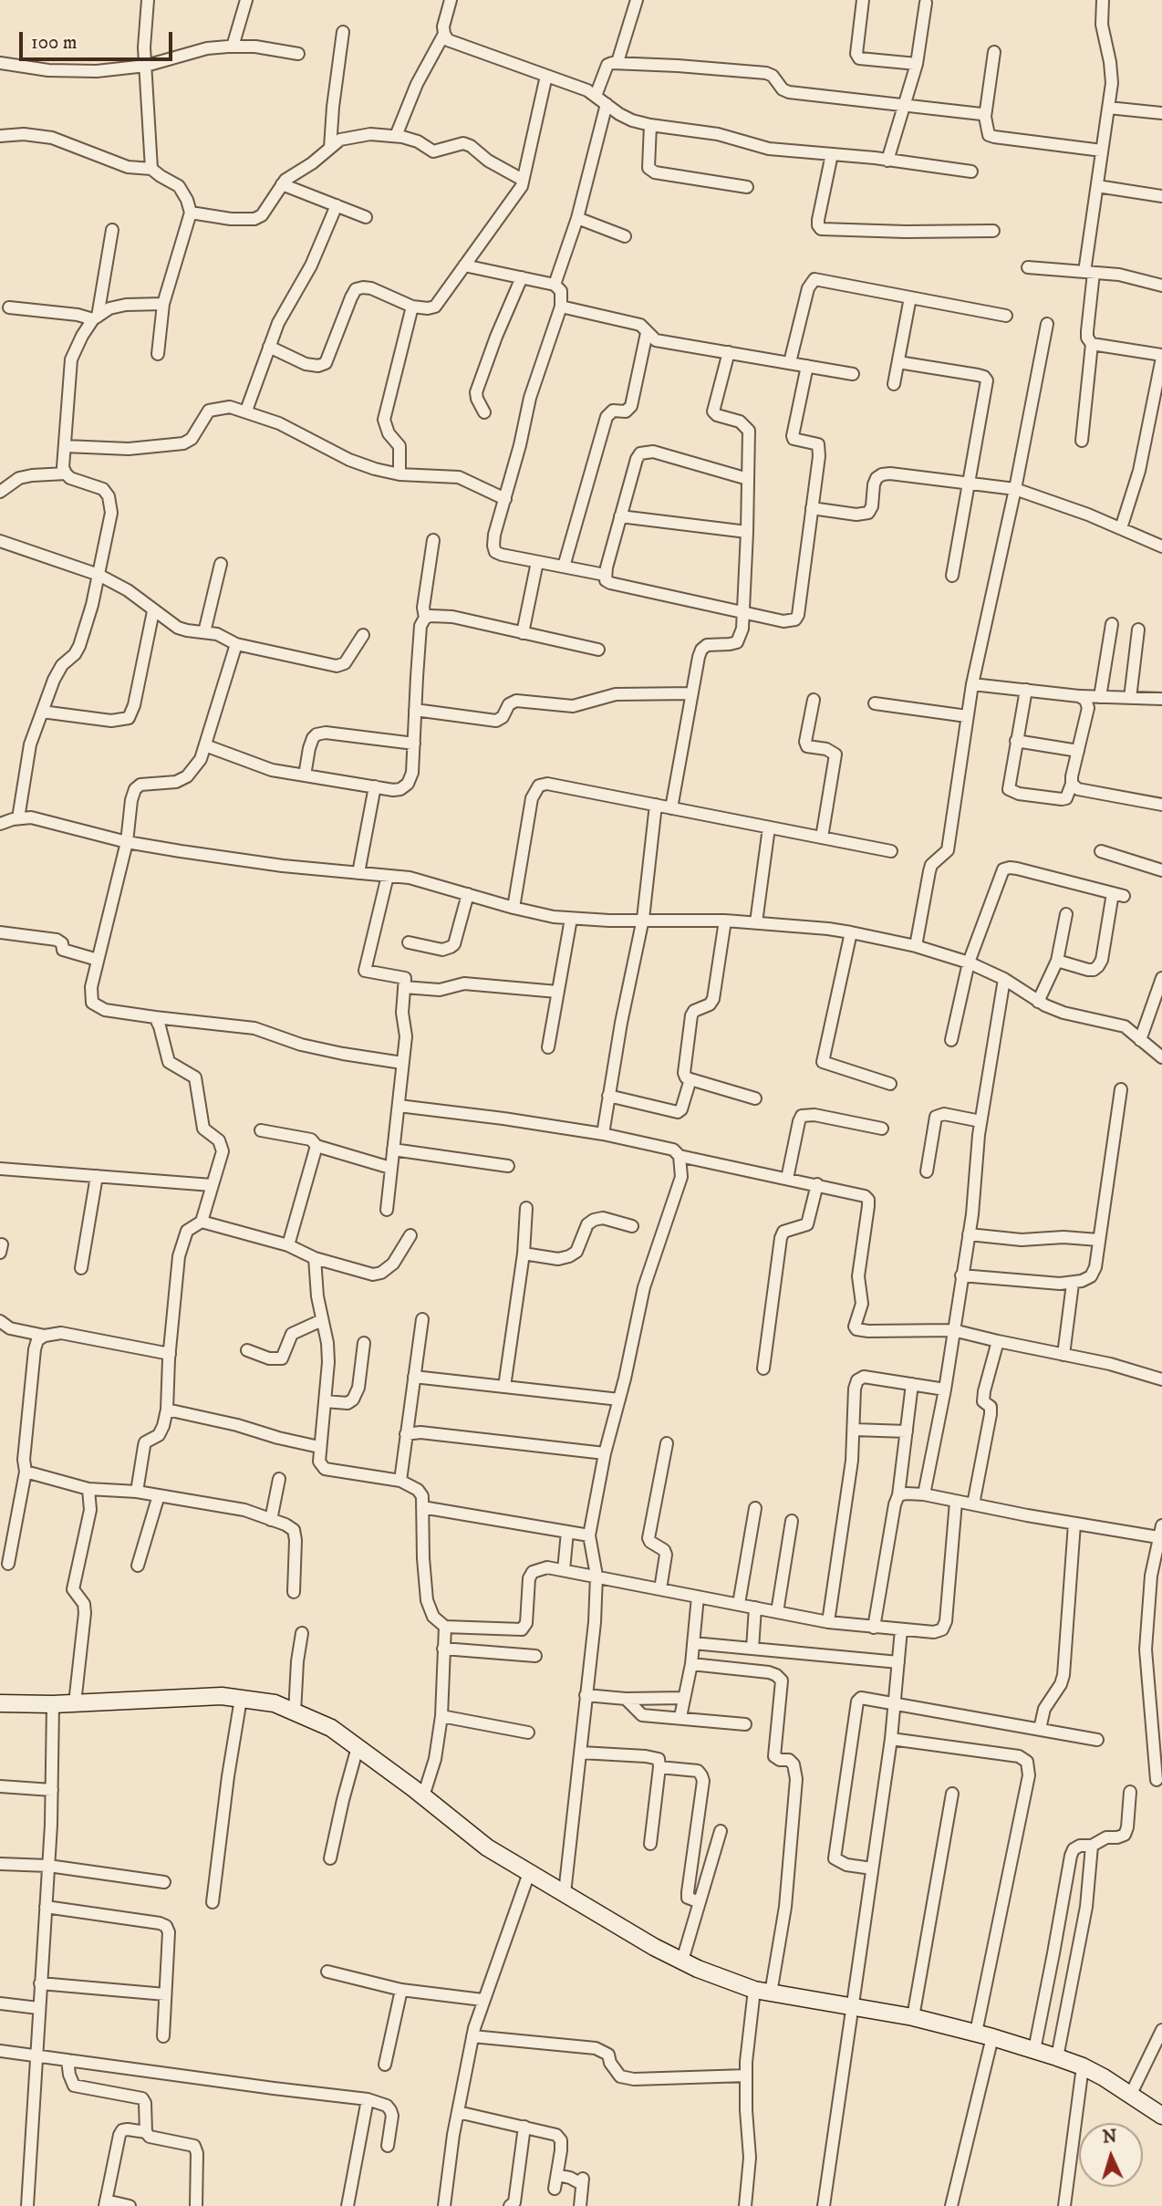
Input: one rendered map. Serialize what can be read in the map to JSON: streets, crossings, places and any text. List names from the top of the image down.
{
  "scale_bar": "100 m",
  "north": "top"
}
